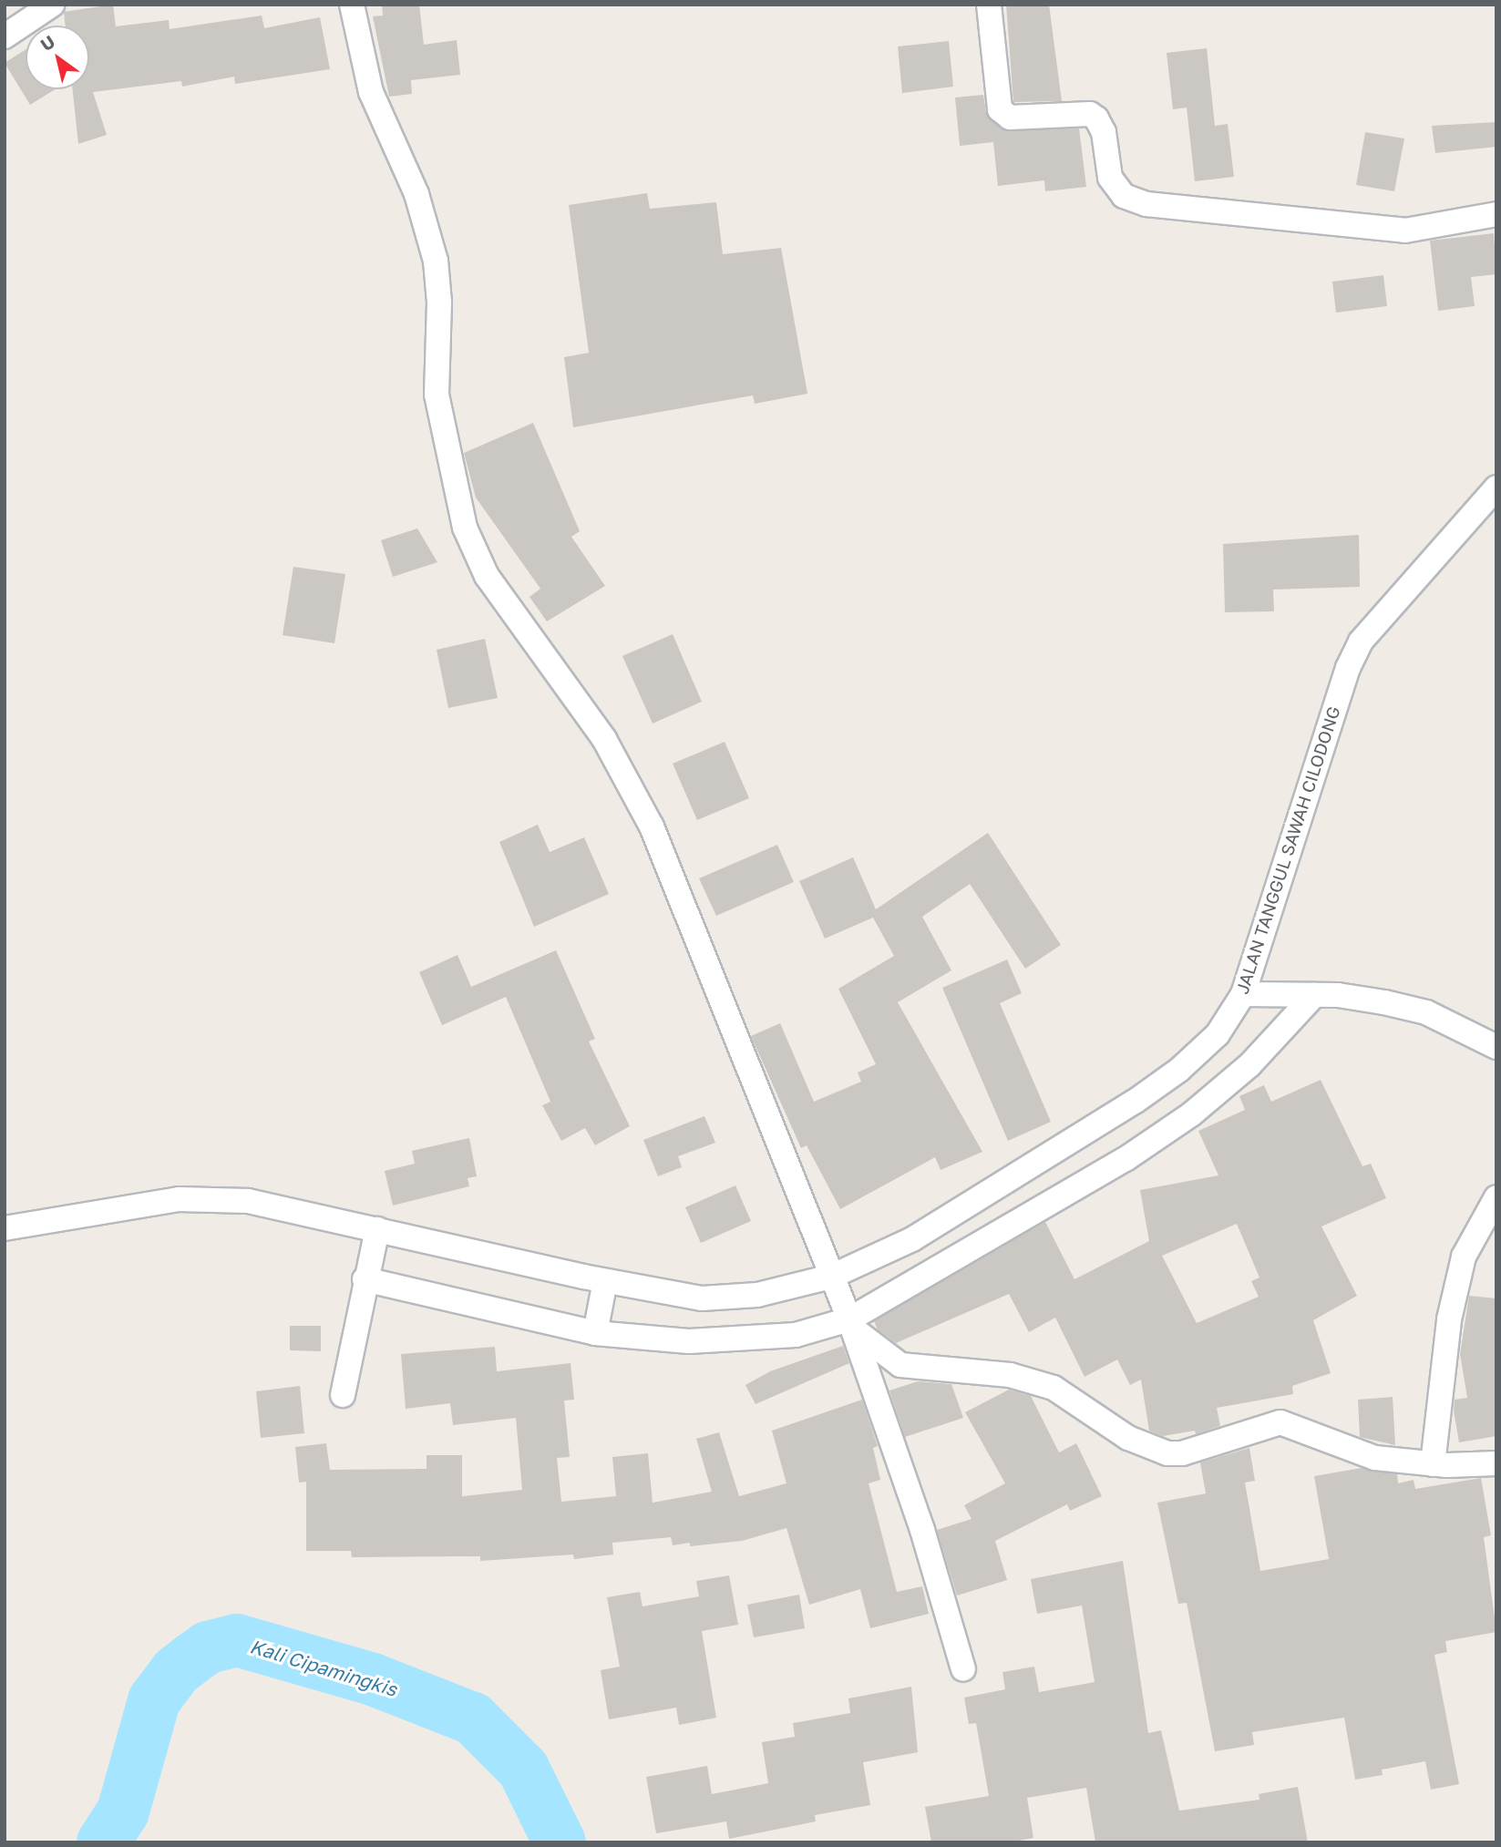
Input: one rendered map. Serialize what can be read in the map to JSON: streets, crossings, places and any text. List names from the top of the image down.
{
  "streets": {
    "street": ["JALAN TANGGUL SAWAH CILODONG"]
  },
  "water": ["Kali Cipamingkis"],
  "north": "top left"
}
